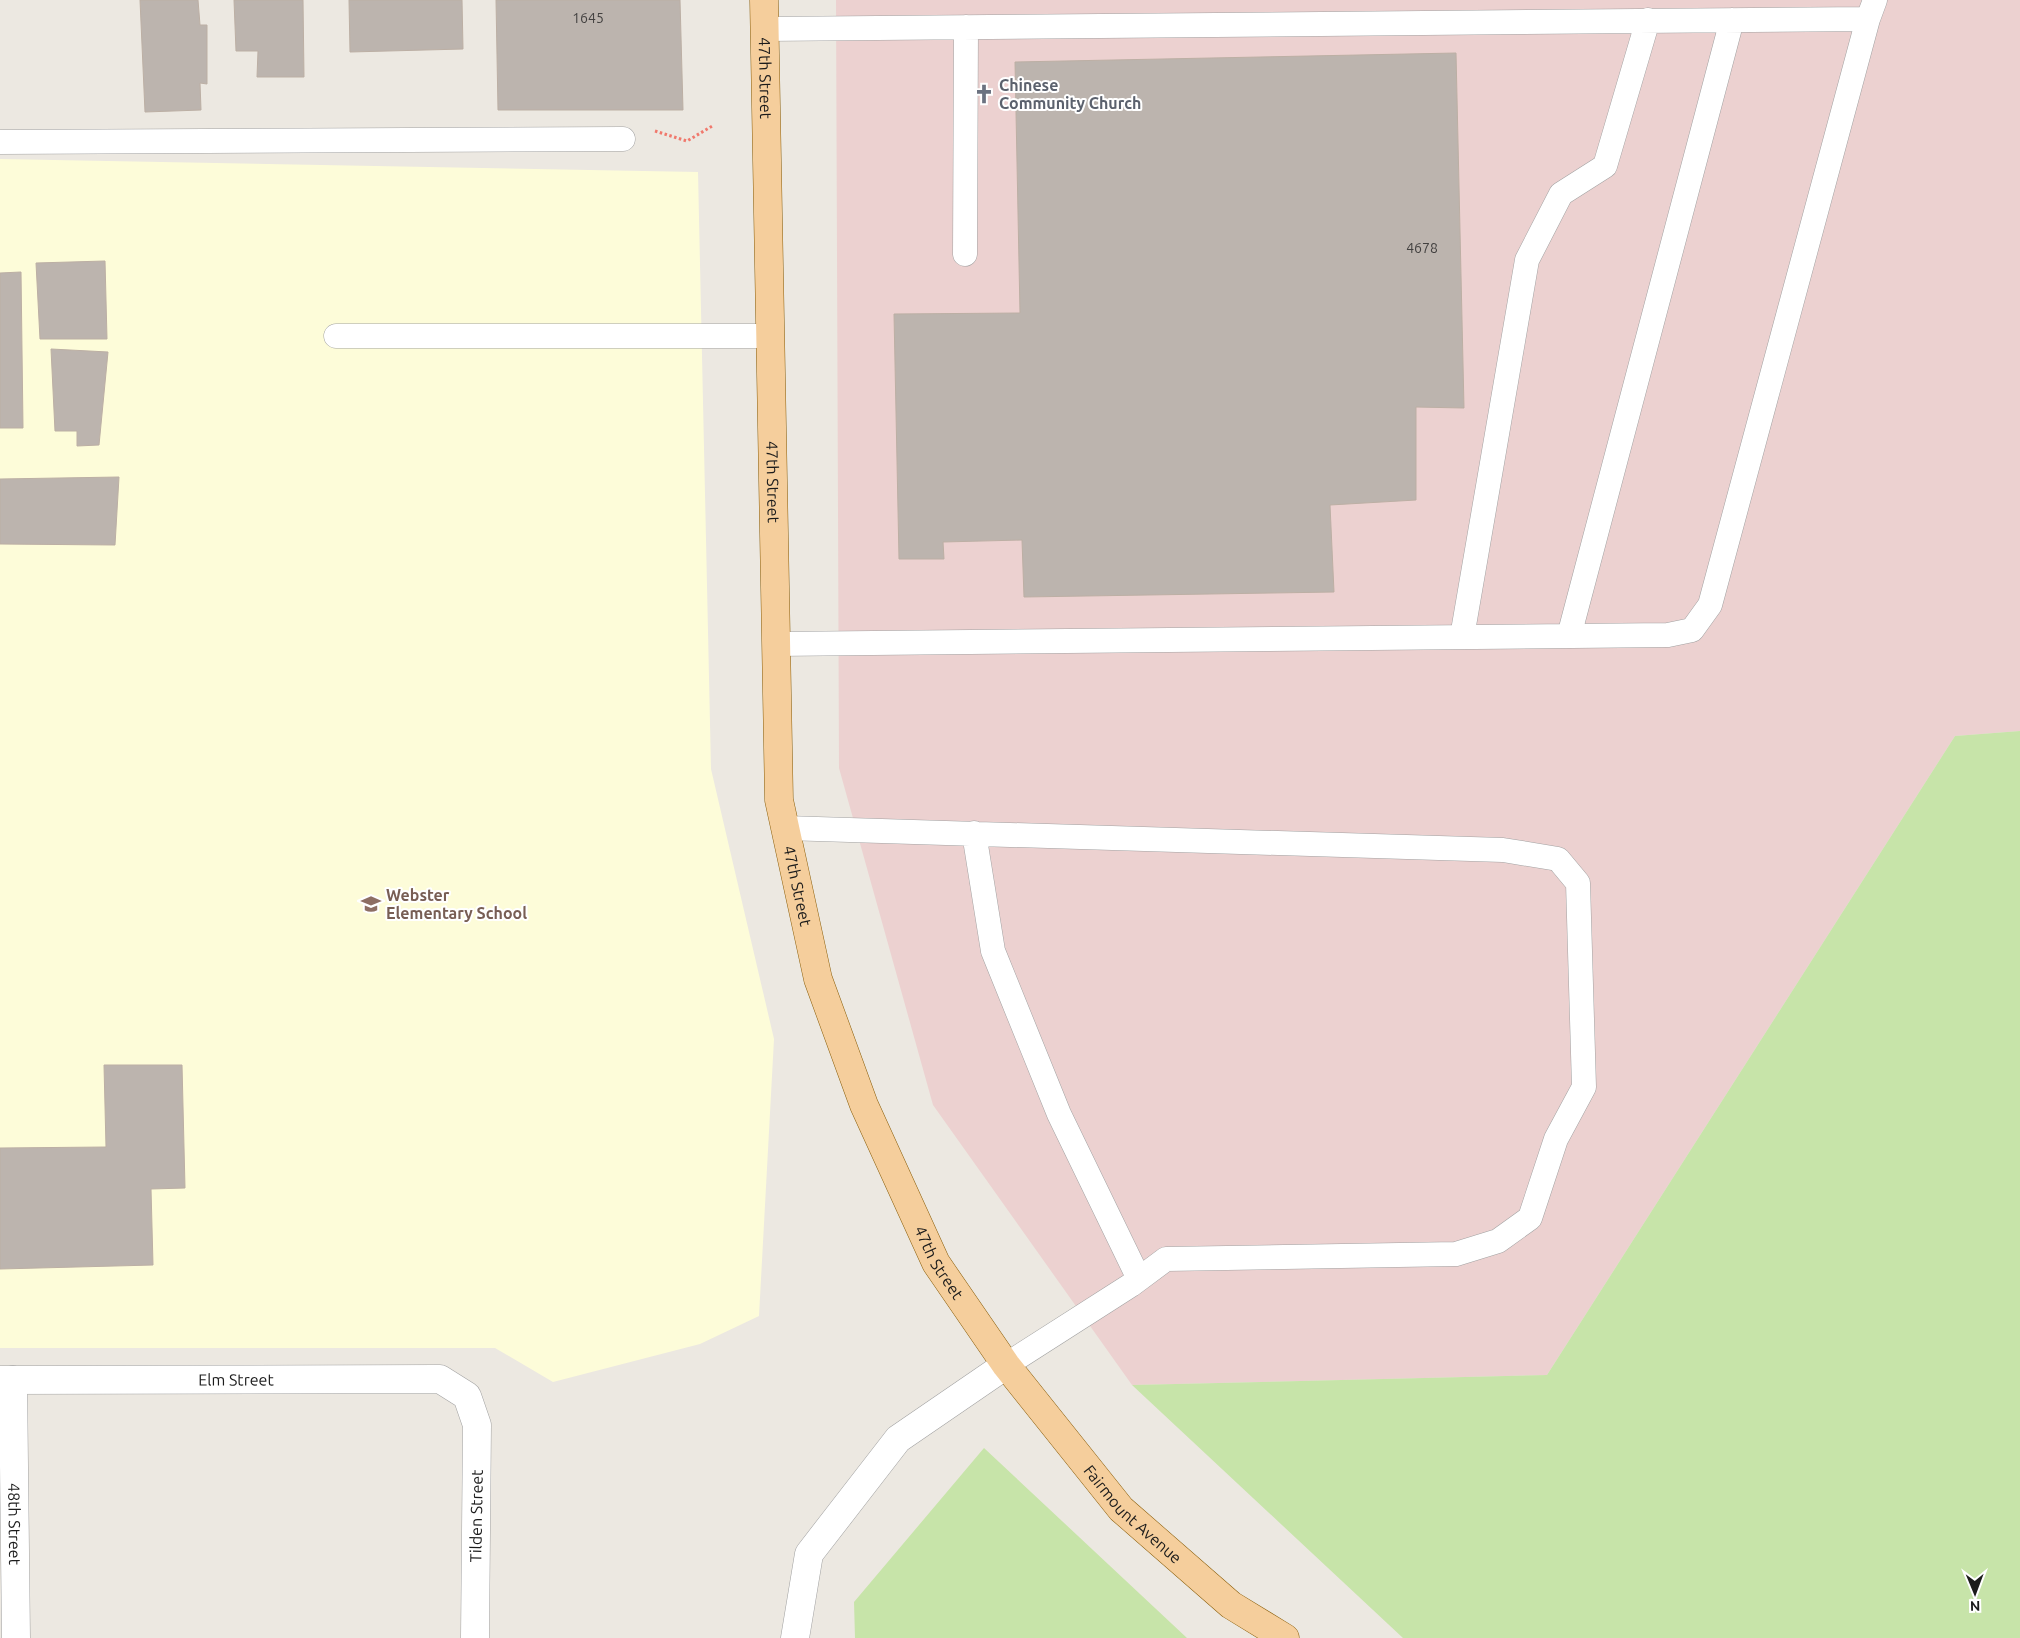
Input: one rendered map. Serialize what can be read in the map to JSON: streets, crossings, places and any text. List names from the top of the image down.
{
  "streets": {
    "main road": ["47th Street", "Fairmount Avenue"],
    "street": ["Elm Street", "Tilden Street", "48th Street"]
  },
  "crossings": [
    ["47th Street", "Fairmount Avenue"],
    ["Elm Street", "Tilden Street"],
    ["Elm Street", "48th Street"]
  ],
  "places": {
    "church": ["Chinese Community Church"],
    "school or university": ["Webster Elementary School"]
  },
  "house_numbers": ["1645", "4678"],
  "north": "bottom"
}
